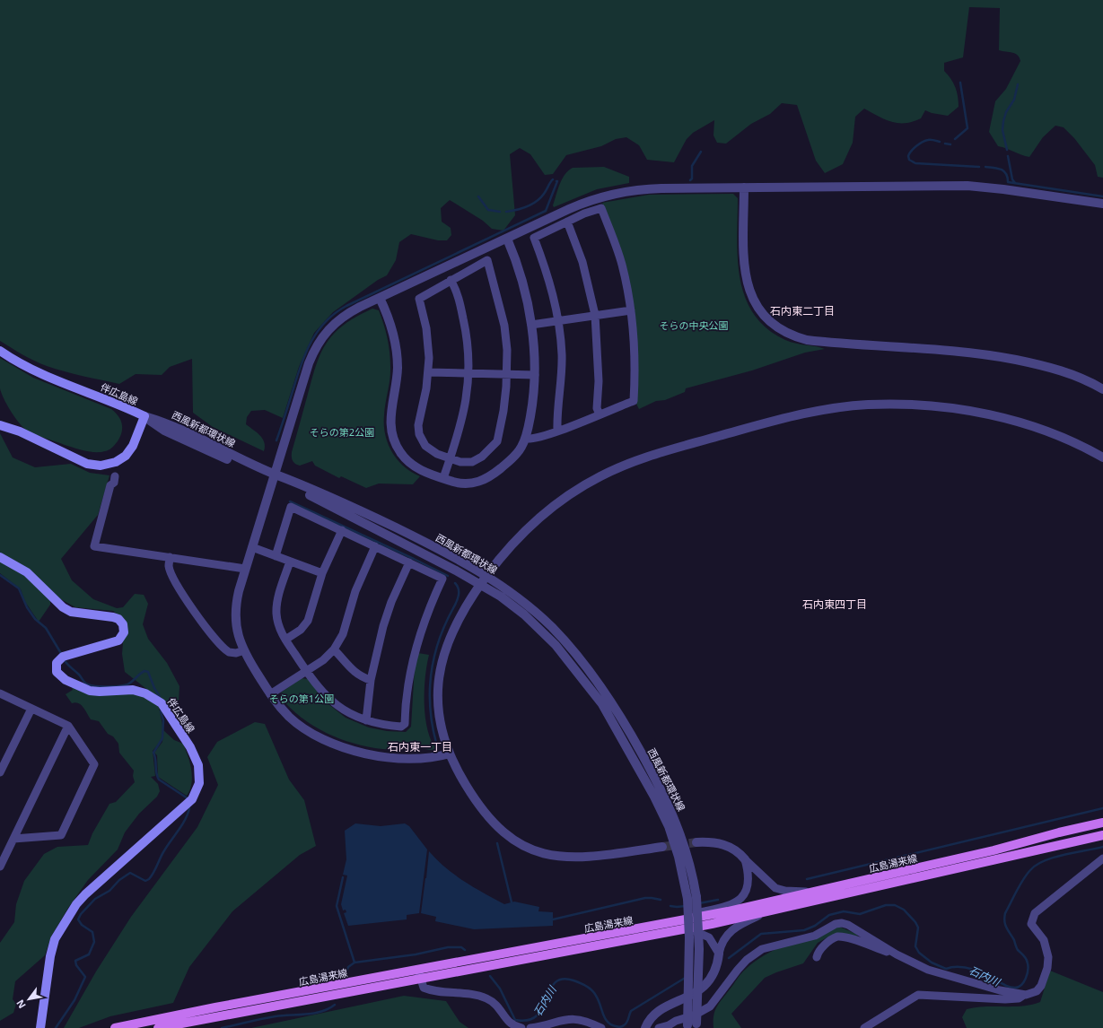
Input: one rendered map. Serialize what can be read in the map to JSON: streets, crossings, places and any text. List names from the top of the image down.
{
  "streets": {
    "main road": ["伴広島線", "広島湯来線"],
    "street": ["西風新都環状線"]
  },
  "crossings": [
    ["伴広島線", "西風新都環状線"]
  ],
  "districts": ["石内東二丁目", "石内東四丁目", "石内東一丁目"],
  "water": ["石内川"],
  "parks": ["そらの中央公園", "そらの第2公園", "そらの第1公園"],
  "north": "bottom left"
}
